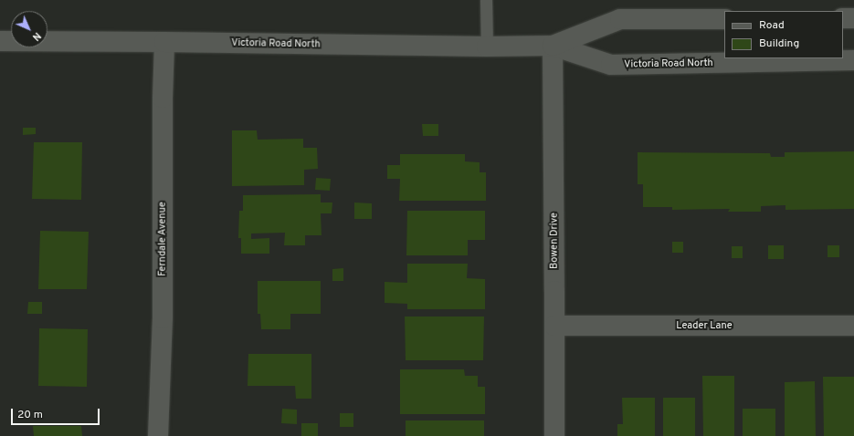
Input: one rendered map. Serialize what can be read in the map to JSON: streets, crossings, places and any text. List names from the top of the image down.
{
  "streets": {
    "street": [
      "Victoria Road North",
      "Ferndale Avenue",
      "Bowen Drive",
      "Leader Lane"
    ]
  },
  "crossings": [
    ["Victoria Road North", "Ferndale Avenue"],
    ["Victoria Road North", "Bowen Drive"],
    ["Bowen Drive", "Leader Lane"]
  ],
  "legend": ["Road", "Building"],
  "scale_bar": "20 m",
  "north": "bottom right"
}
